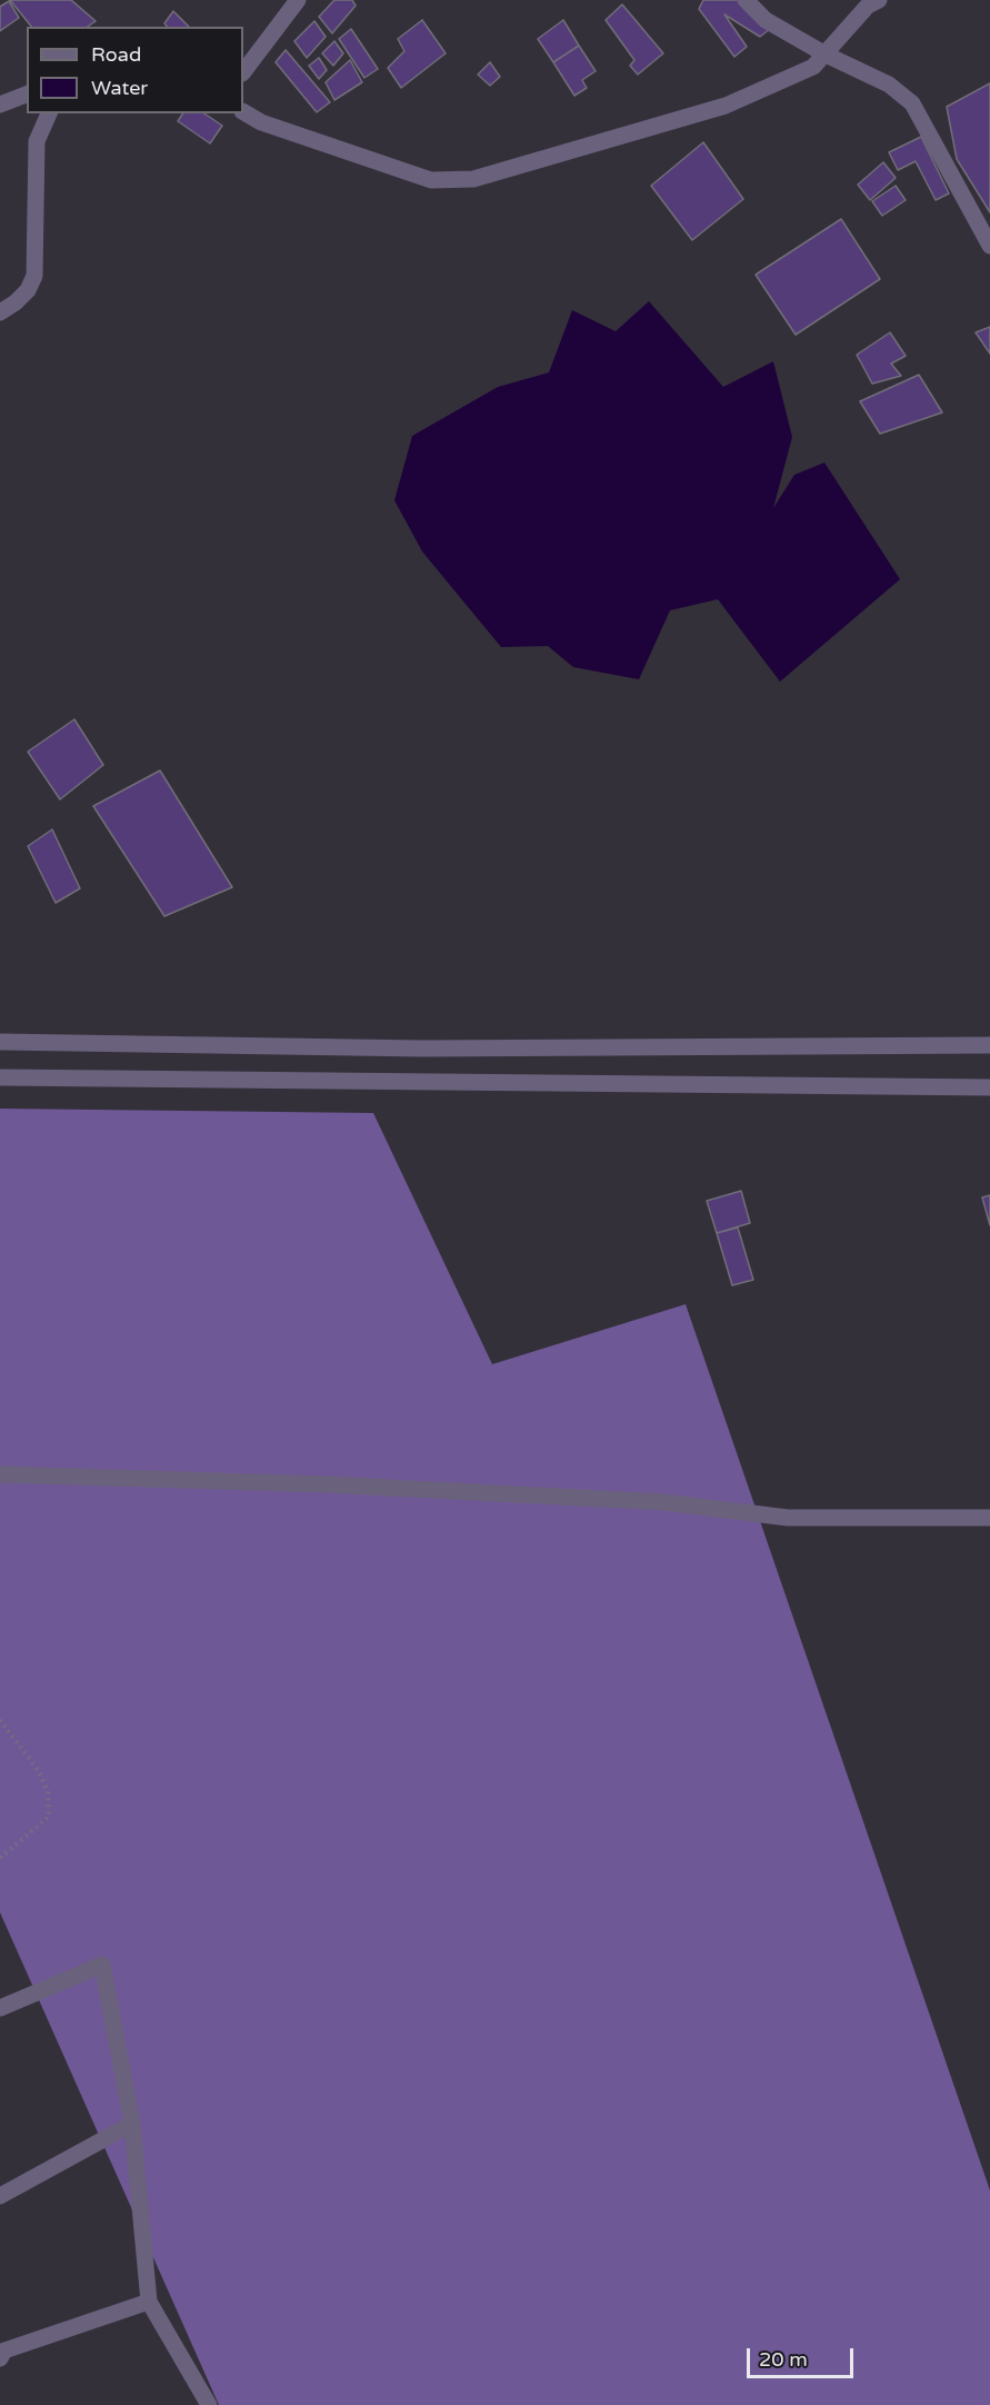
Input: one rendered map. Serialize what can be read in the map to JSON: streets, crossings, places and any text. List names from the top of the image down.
{
  "legend": ["Road", "Water"],
  "scale_bar": "20 m"
}
